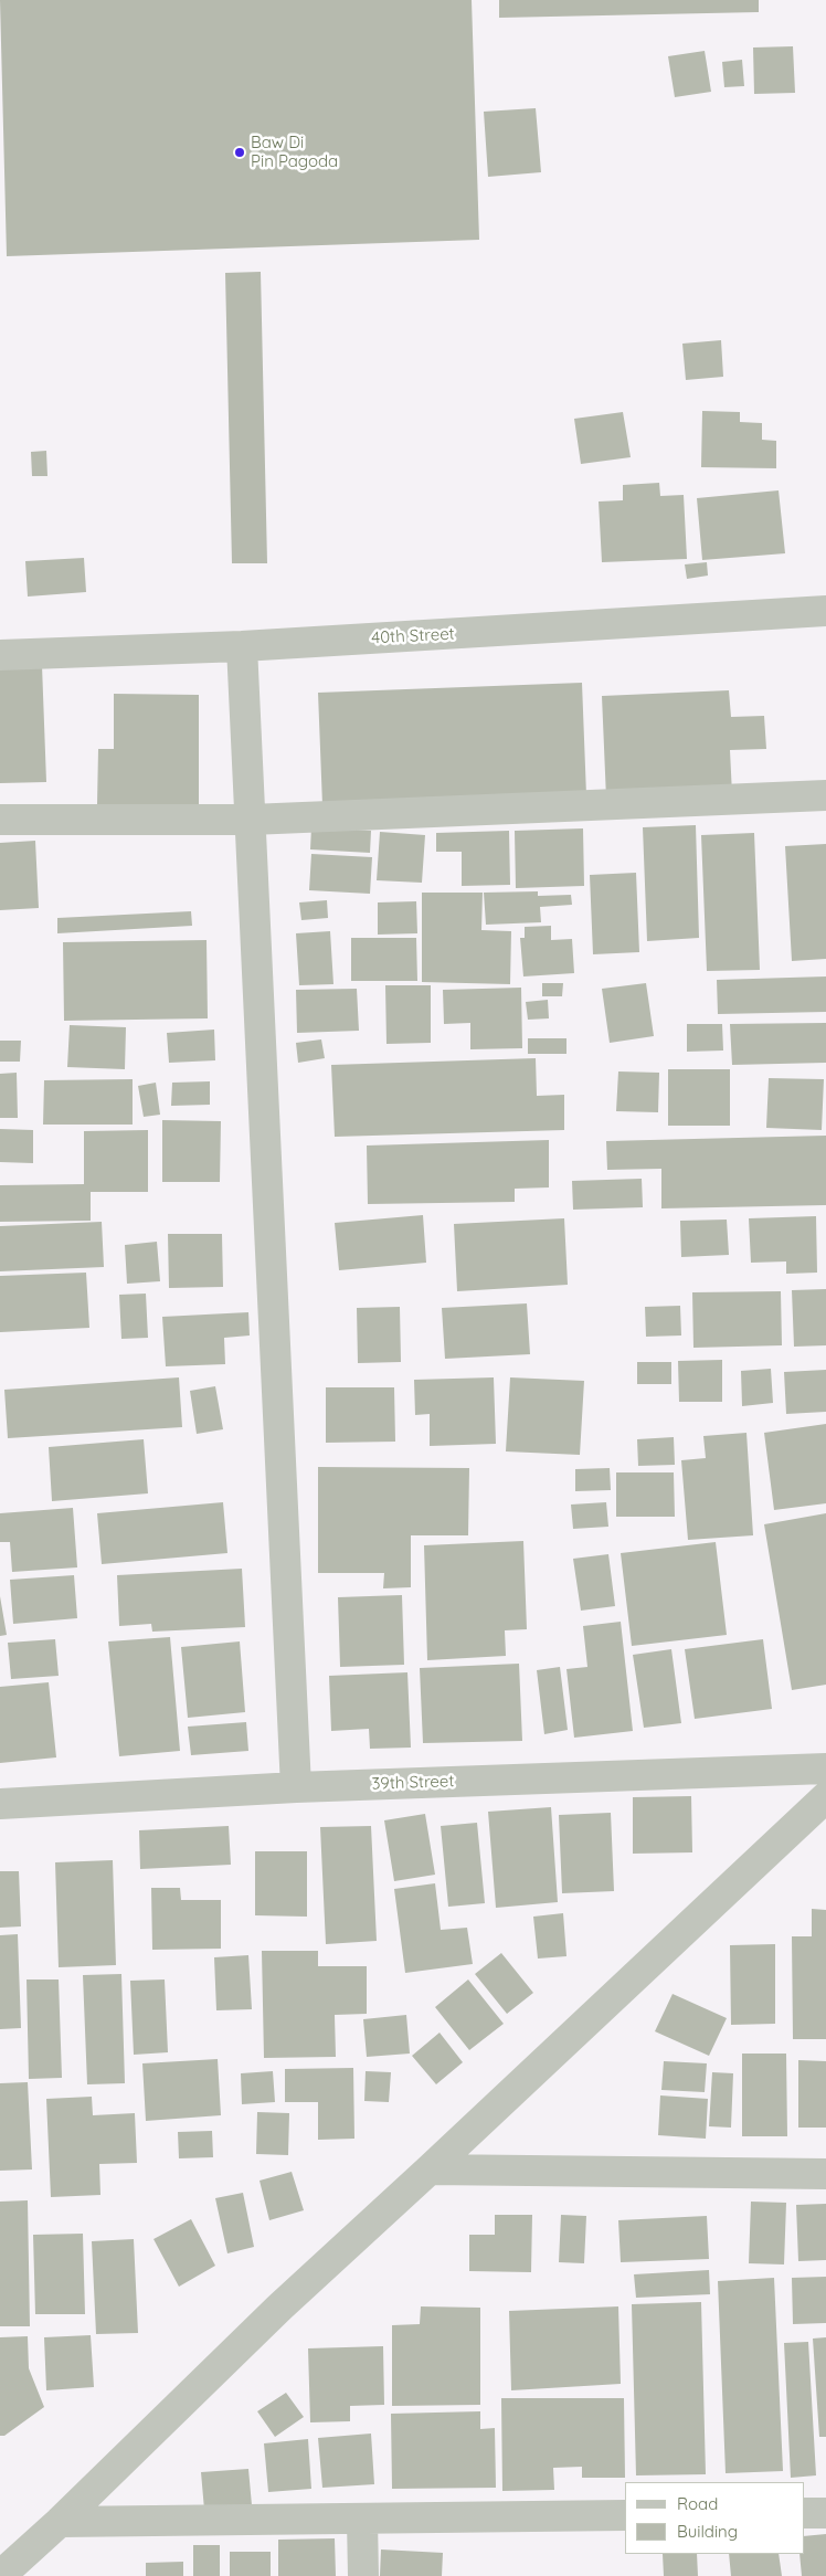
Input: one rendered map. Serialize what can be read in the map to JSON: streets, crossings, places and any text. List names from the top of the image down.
{
  "streets": {
    "street": ["40th Street", "39th Street"]
  },
  "places": ["Baw Di Pin Pagoda"],
  "legend": ["Road", "Building"]
}
